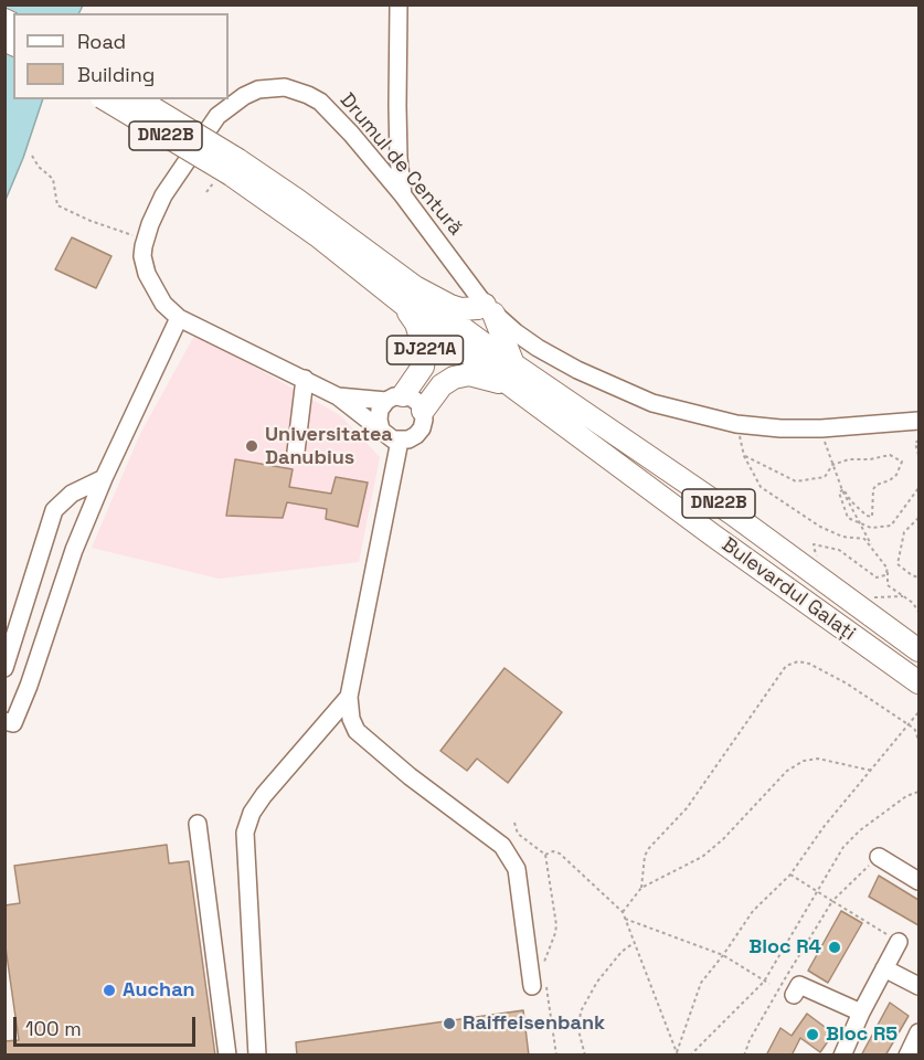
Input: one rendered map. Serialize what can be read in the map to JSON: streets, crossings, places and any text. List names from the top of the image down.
{
  "streets": {
    "main road": ["DN22B", "DJ221A", "Bulevardul Galați"],
    "street": ["Drumul de Centură"]
  },
  "crossings": [
    ["DN22B", "DJ221A"],
    ["DN22B", "Bulevardul Galați"],
    ["Drumul de Centură", "DJ221A"],
    ["DJ221A", "Bulevardul Galați"]
  ],
  "places": [
    "Universitatea Danubius",
    "Bloc R4",
    "Auchan",
    "Raiffeisenbank",
    "Bloc R5"
  ],
  "legend": ["Road", "Building"],
  "scale_bar": "100 m"
}
